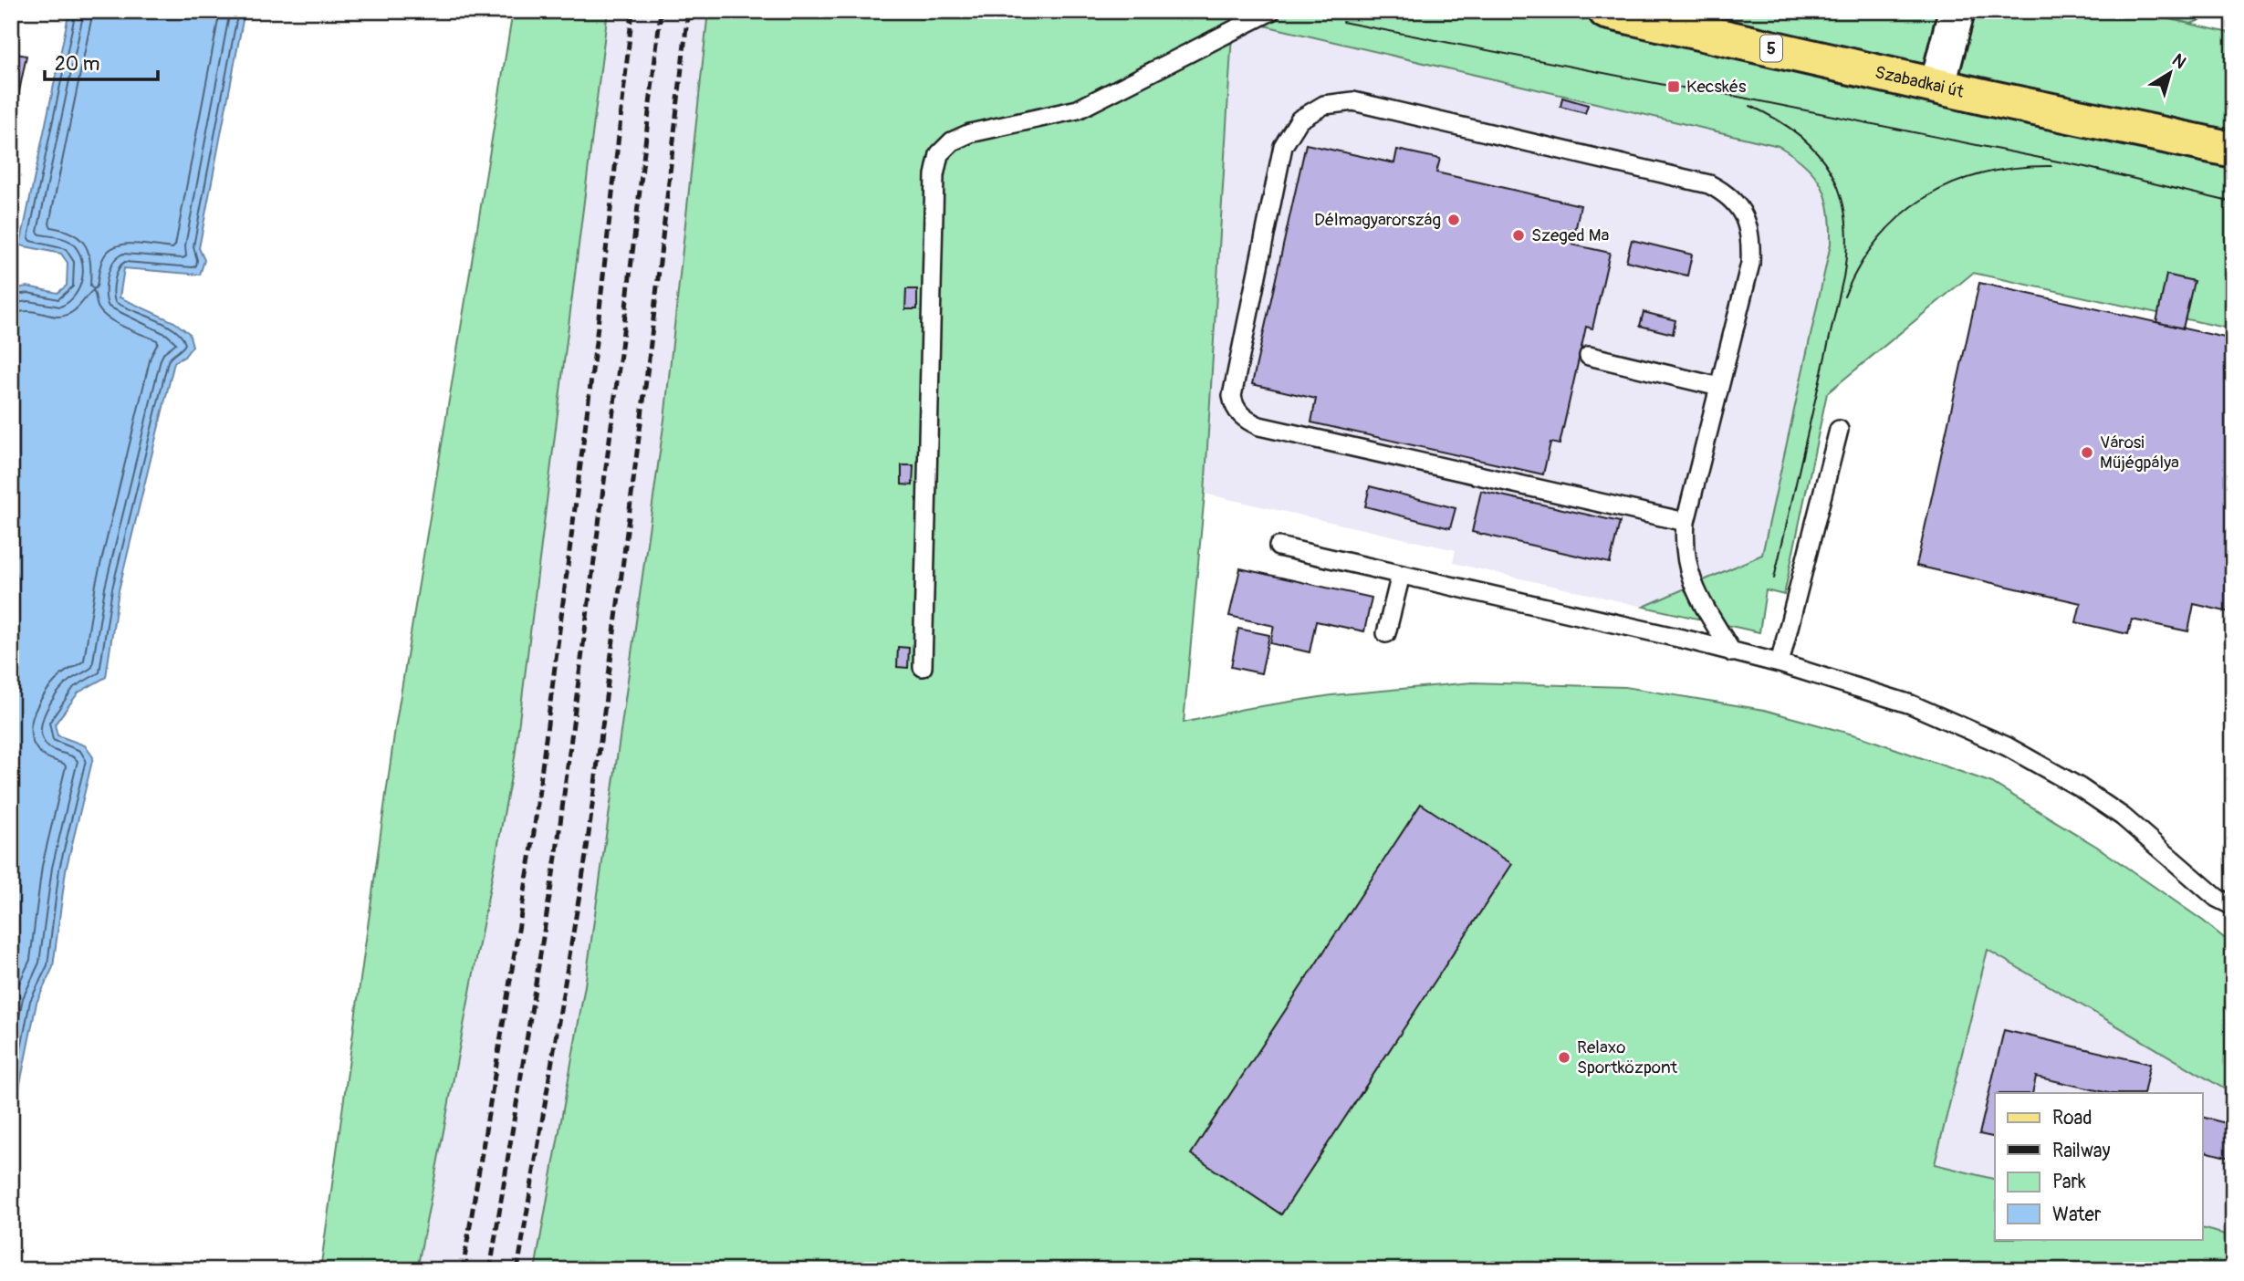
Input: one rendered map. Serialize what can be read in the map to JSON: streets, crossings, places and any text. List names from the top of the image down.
{
  "streets": {
    "main road": ["5", "Szabadkai út"]
  },
  "places": {
    "transit": ["Kecskés"],
    "other": [
      "Délmagyarország",
      "Szeged Ma",
      "Városi Műjégpálya",
      "Relaxo Sportközpont"
    ]
  },
  "legend": [
    "Road",
    "Railway",
    "Park",
    "Water"
  ],
  "scale_bar": "20 m",
  "north": "top right"
}
